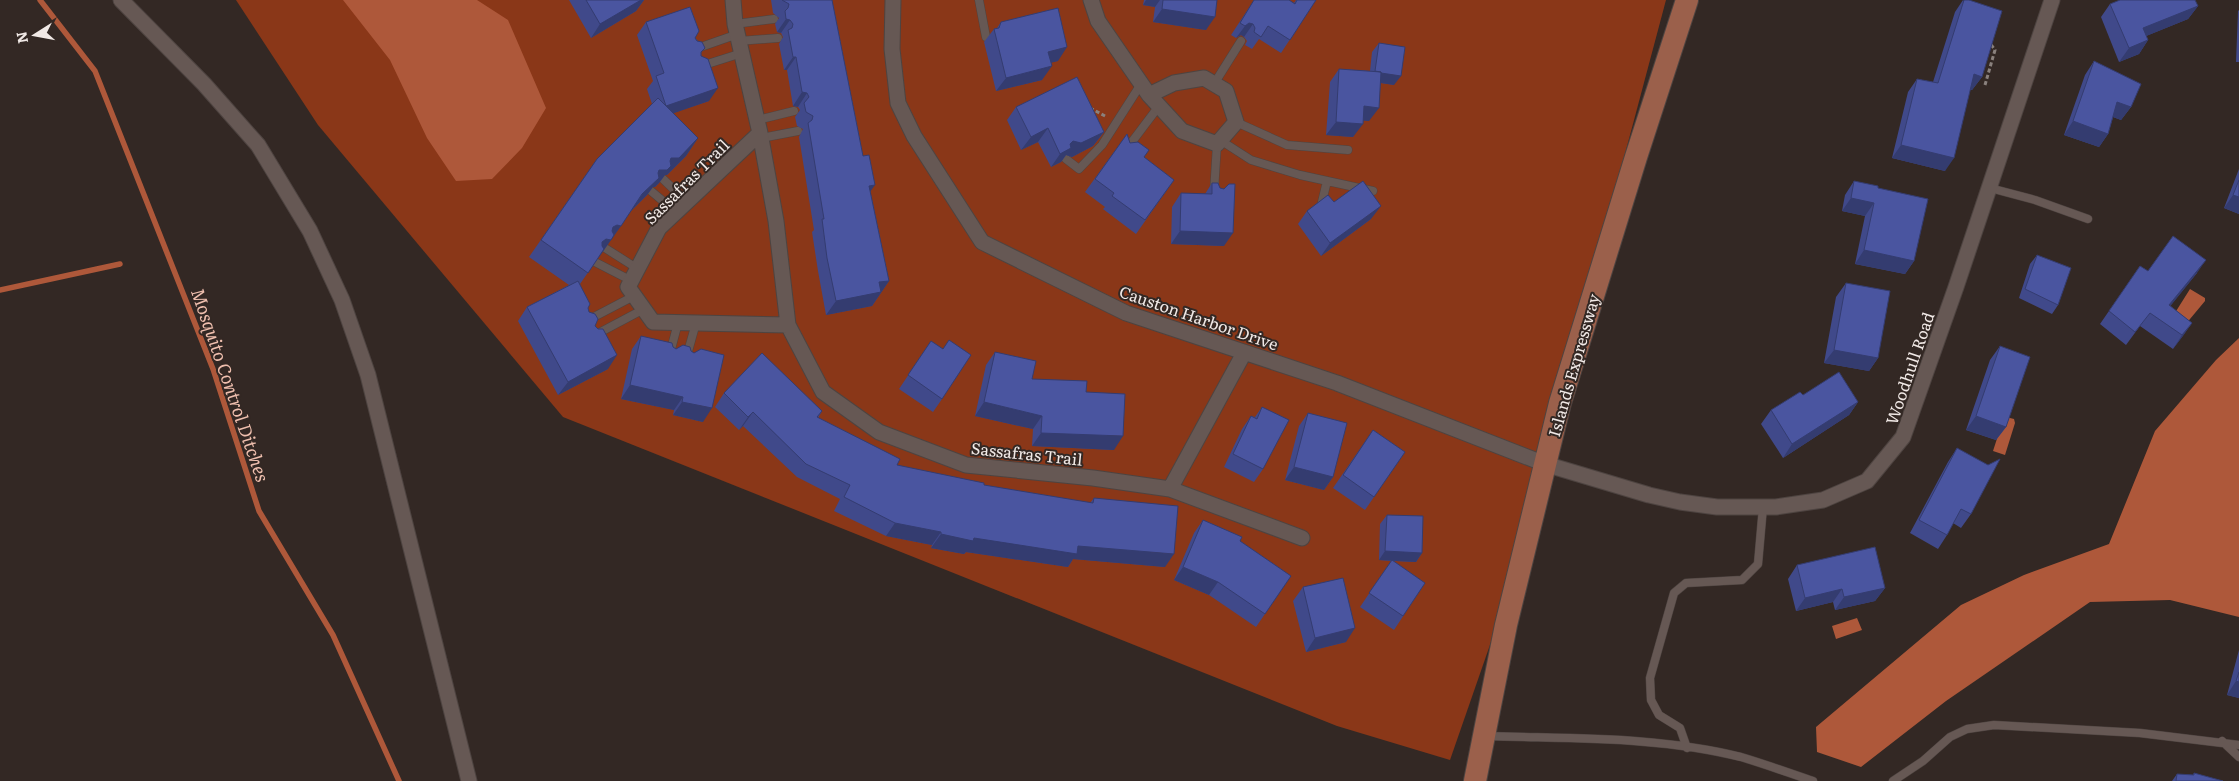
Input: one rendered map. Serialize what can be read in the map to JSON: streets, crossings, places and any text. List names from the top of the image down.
{
  "streets": {
    "main road": ["Islands Expressway"],
    "street": ["Sassafras Trail", "Causton Harbor Drive", "Woodhull Road"]
  },
  "crossings": [
    ["Causton Harbor Drive", "Islands Expressway"],
    ["Causton Harbor Drive", "Woodhull Road"],
    ["Islands Expressway", "Woodhull Road"]
  ],
  "water": ["Mosquito Control Ditches"],
  "north": "left"
}
